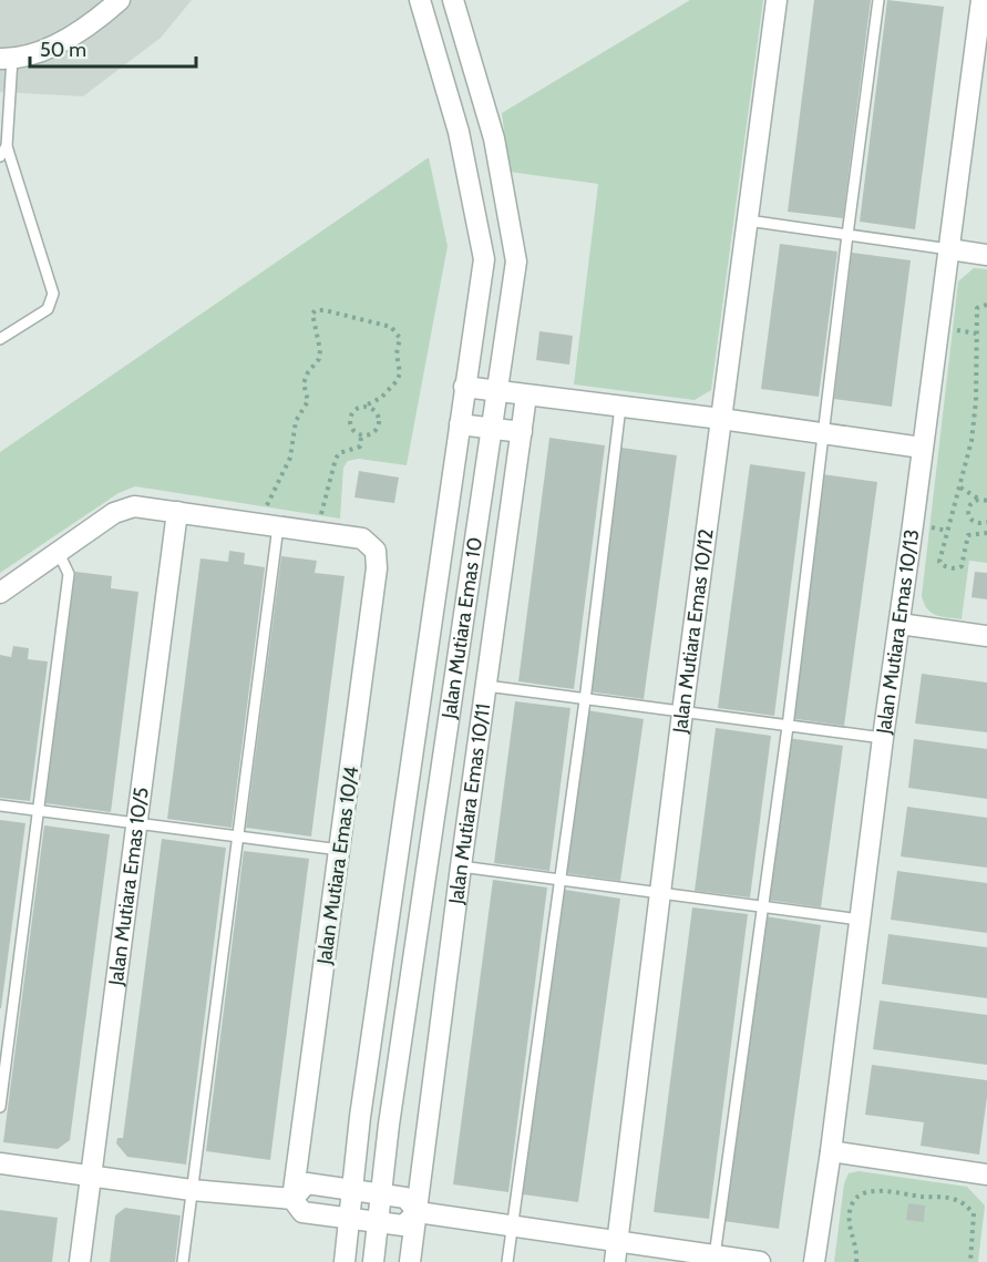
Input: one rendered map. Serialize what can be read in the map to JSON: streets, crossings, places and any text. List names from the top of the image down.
{
  "streets": {
    "street": [
      "Jalan Mutiara Emas 10",
      "Jalan Mutiara Emas 10/12",
      "Jalan Mutiara Emas 10/13",
      "Jalan Mutiara Emas 10/11",
      "Jalan Mutiara Emas 10/4",
      "Jalan Mutiara Emas 10/5"
    ]
  },
  "scale_bar": "50 m"
}
